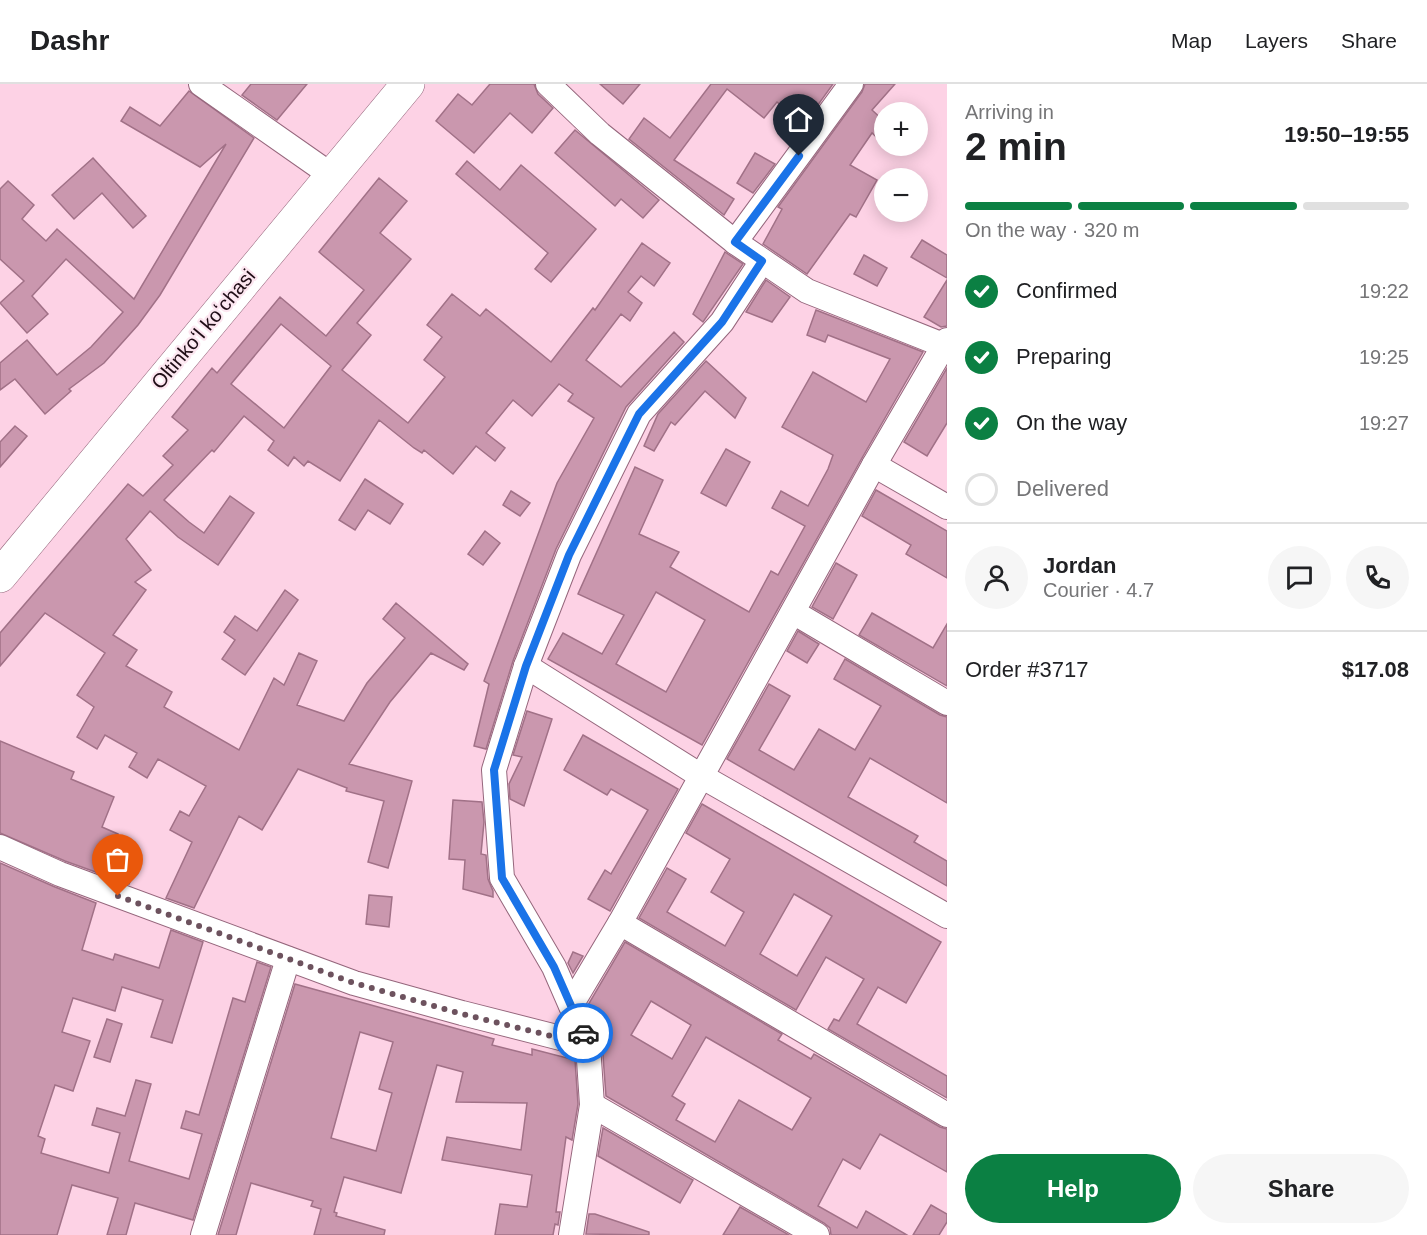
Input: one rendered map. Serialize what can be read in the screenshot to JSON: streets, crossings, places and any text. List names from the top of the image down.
{
  "streets": {
    "main road": ["Oltinkoʻl koʻchasi"]
  },
  "page": {
    "header": "Dashr",
    "nav": ["Map", "Layers", "Share"],
    "heading": ["2 min", "Arriving in", "19:50–19:55"],
    "panel": [
      "Jordan",
      "Courier · 4.7",
      "Order #3717",
      "$17.08"
    ],
    "map_buttons": ["+", "−"],
    "bar": "On the way · 320 m",
    "list": [
      ["Confirmed", "19:22"],
      ["Preparing", "19:25"],
      ["On the way", "19:27"],
      "Delivered"
    ],
    "buttons": ["Help", "Share"]
  }
}
